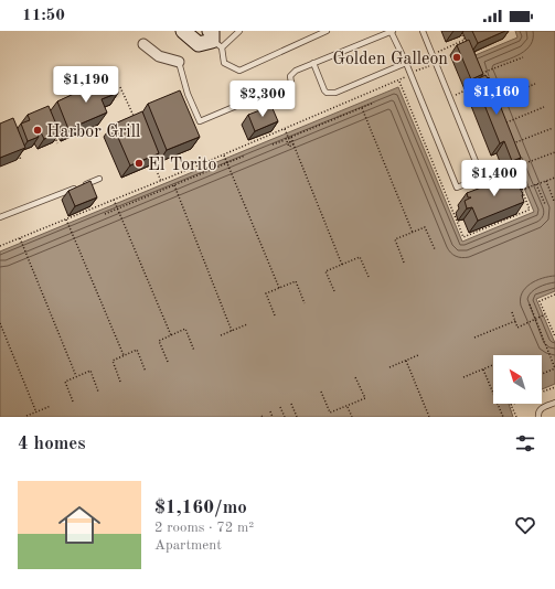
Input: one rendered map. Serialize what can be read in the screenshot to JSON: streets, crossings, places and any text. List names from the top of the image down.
{
  "places": ["Golden Galleon", "Harbor Grill", "El Torito"],
  "north": "top left",
  "page": {
    "status": "11:50",
    "price": [
      "$1,190",
      "$1,160",
      "$2,300",
      "$1,400"
    ],
    "heading": "4 homes",
    "list": [
      {
        "name": "$1,160/mo",
        "note": "2 rooms · 72 m² · Apartment"
      }
    ]
  }
}
